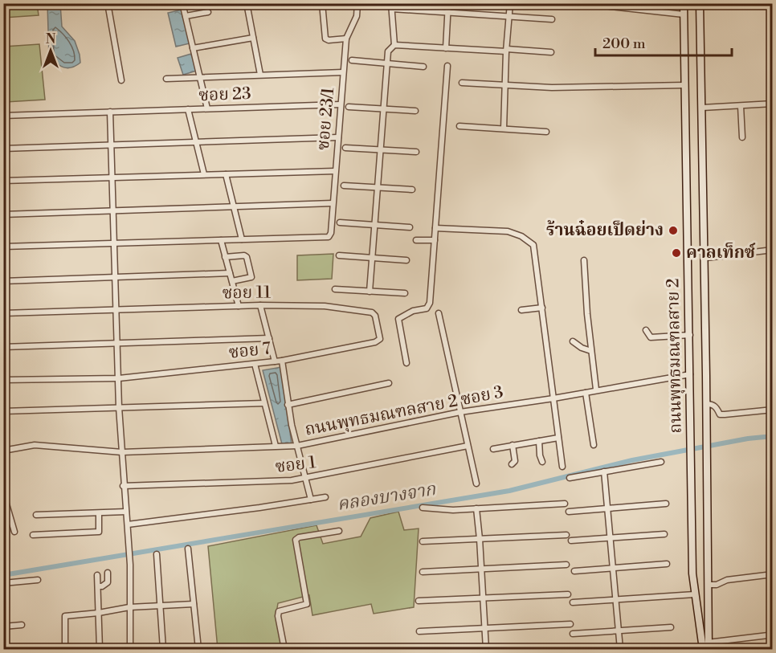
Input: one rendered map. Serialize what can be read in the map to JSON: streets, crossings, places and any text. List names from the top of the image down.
{
  "streets": {
    "main road": ["ถนนพุทธมณฑลสาย 2"],
    "street": [
      "ซอย 23",
      "ซอย 23/1",
      "ซอย 11",
      "ซอย 7",
      "ถนนพุทธมณฑลสาย 2 ซอย 3",
      "ซอย 1"
    ]
  },
  "crossings": [
    ["ซอย 23", "ซอย 23/1"],
    ["ซอย 11", "ซอย 7"],
    ["ถนนพุทธมณฑลสาย 2", "ถนนพุทธมณฑลสาย 2 ซอย 3"]
  ],
  "water": ["คลองบางจาก"],
  "places": ["ร้านฉ๋อยเป็ดย่าง", "คาลเท็กซ์"],
  "scale_bar": "200 m",
  "north": "top"
}
